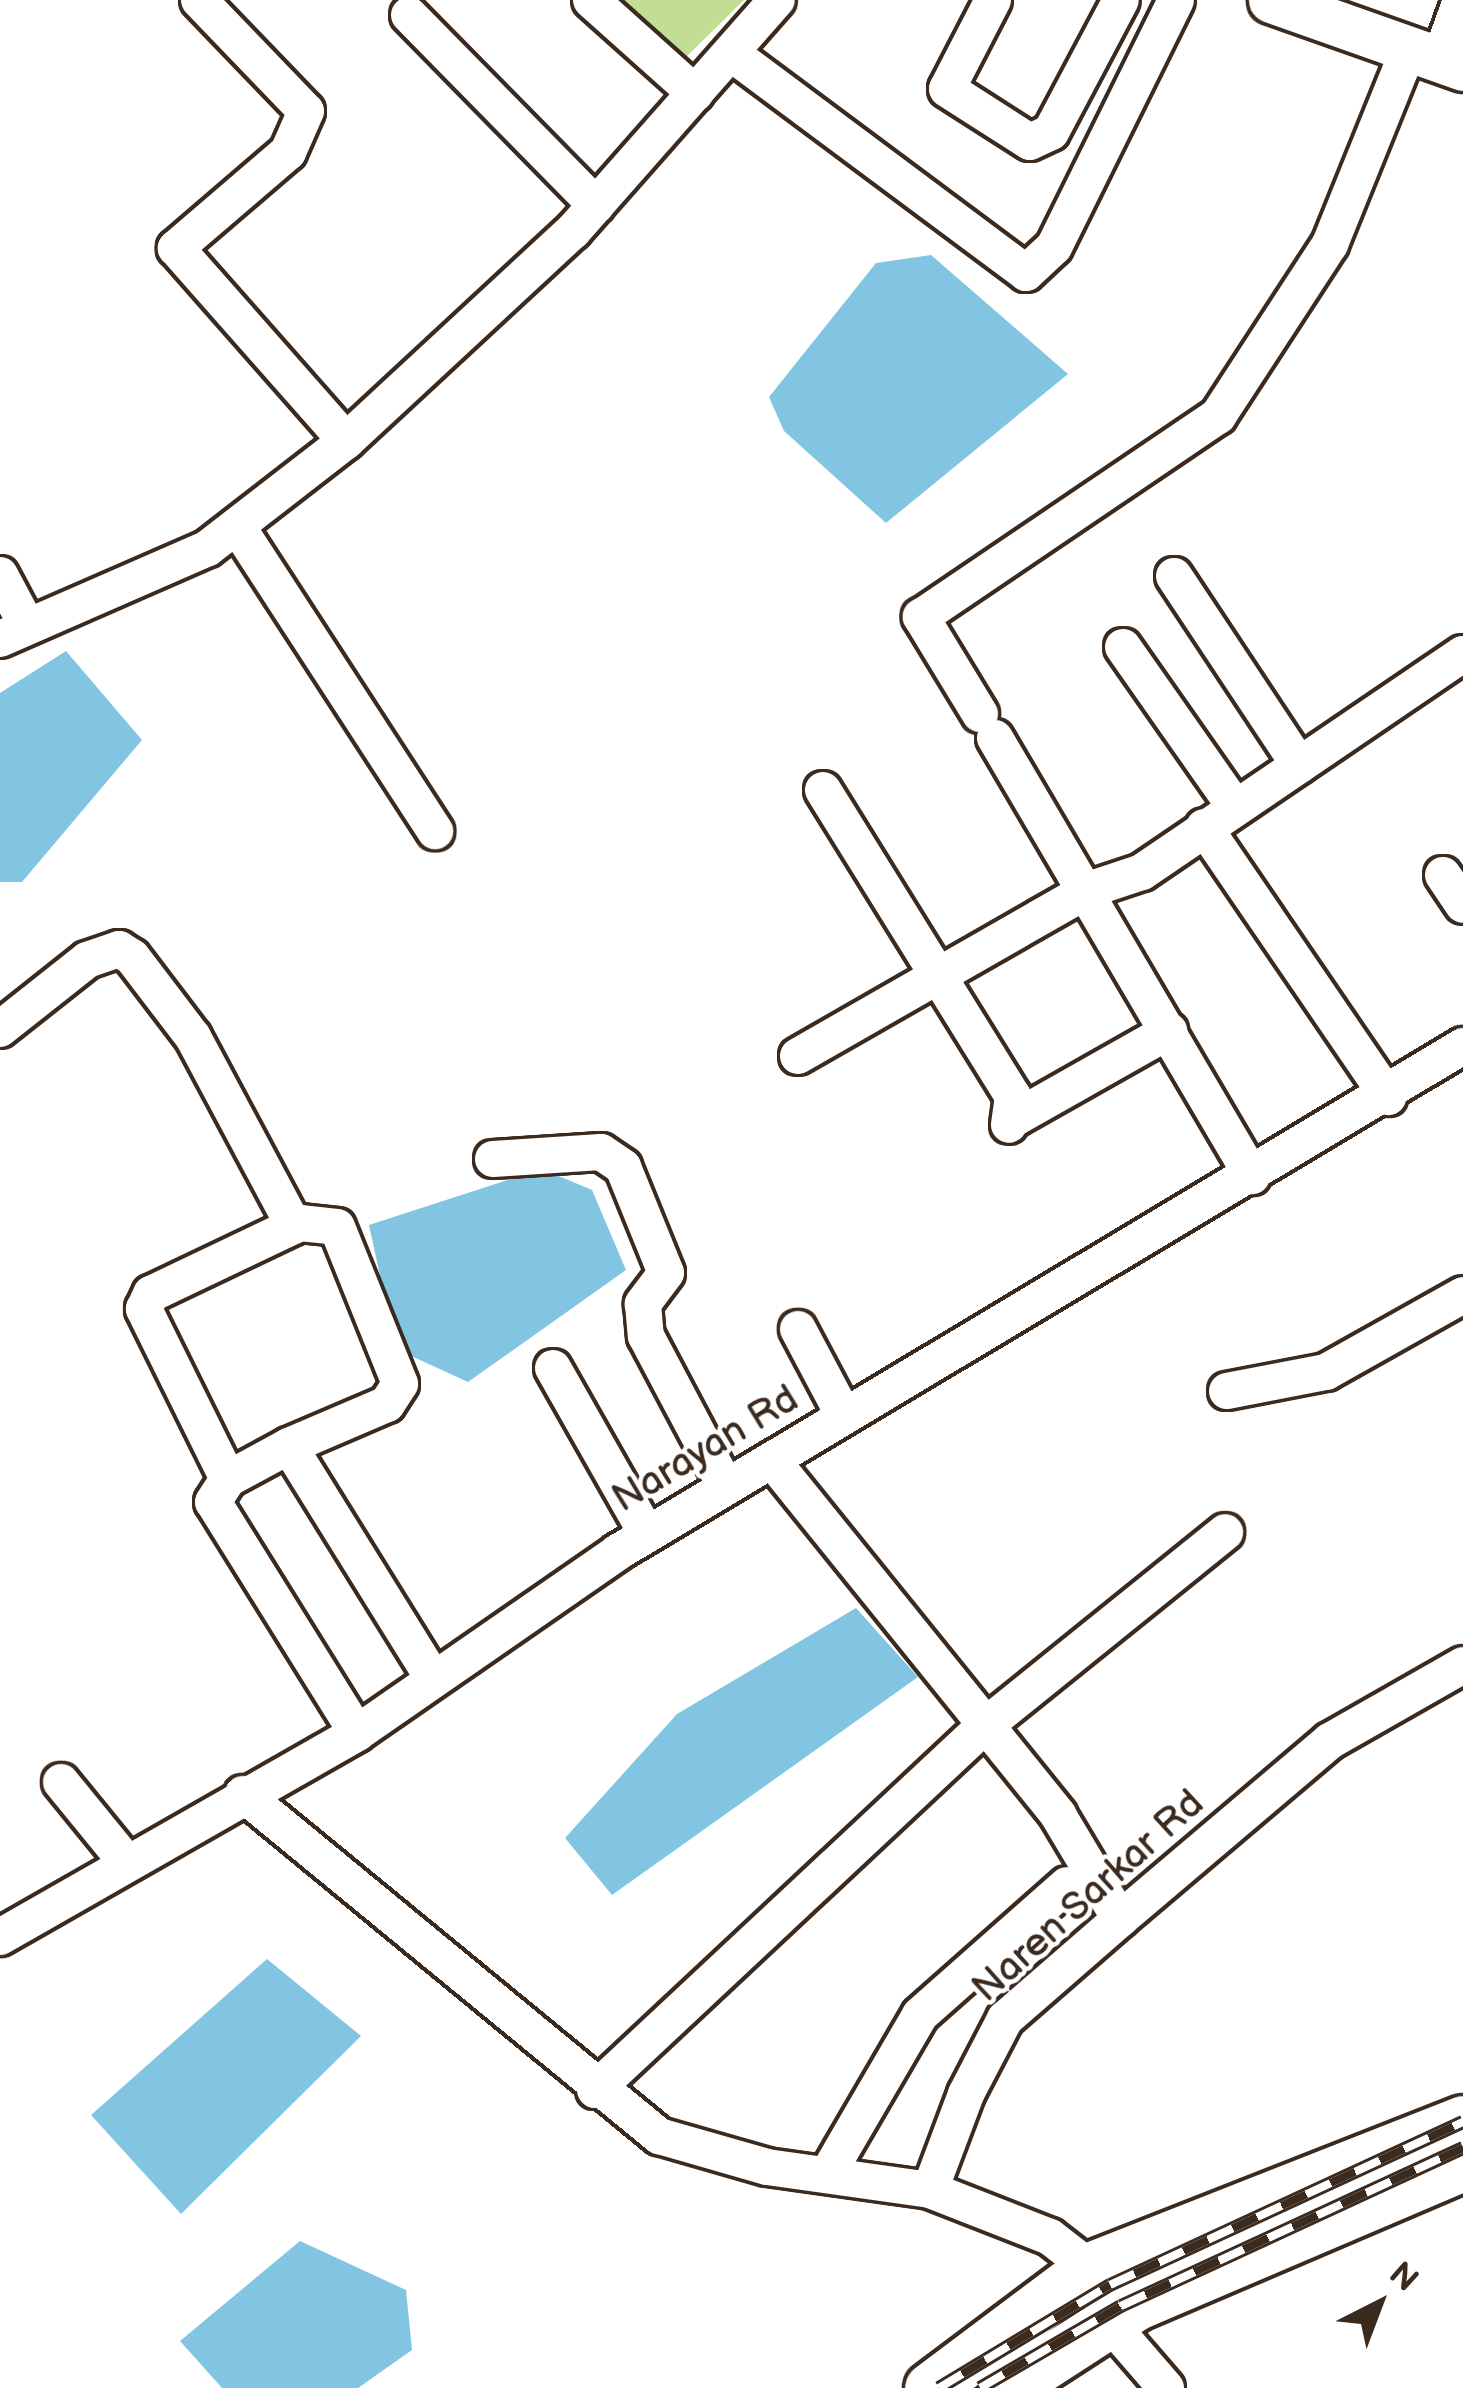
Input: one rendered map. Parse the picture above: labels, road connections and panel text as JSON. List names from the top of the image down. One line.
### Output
{"streets":{"street":["Narayan Rd","Naren Sarkar Rd"]},"north":"top right"}
